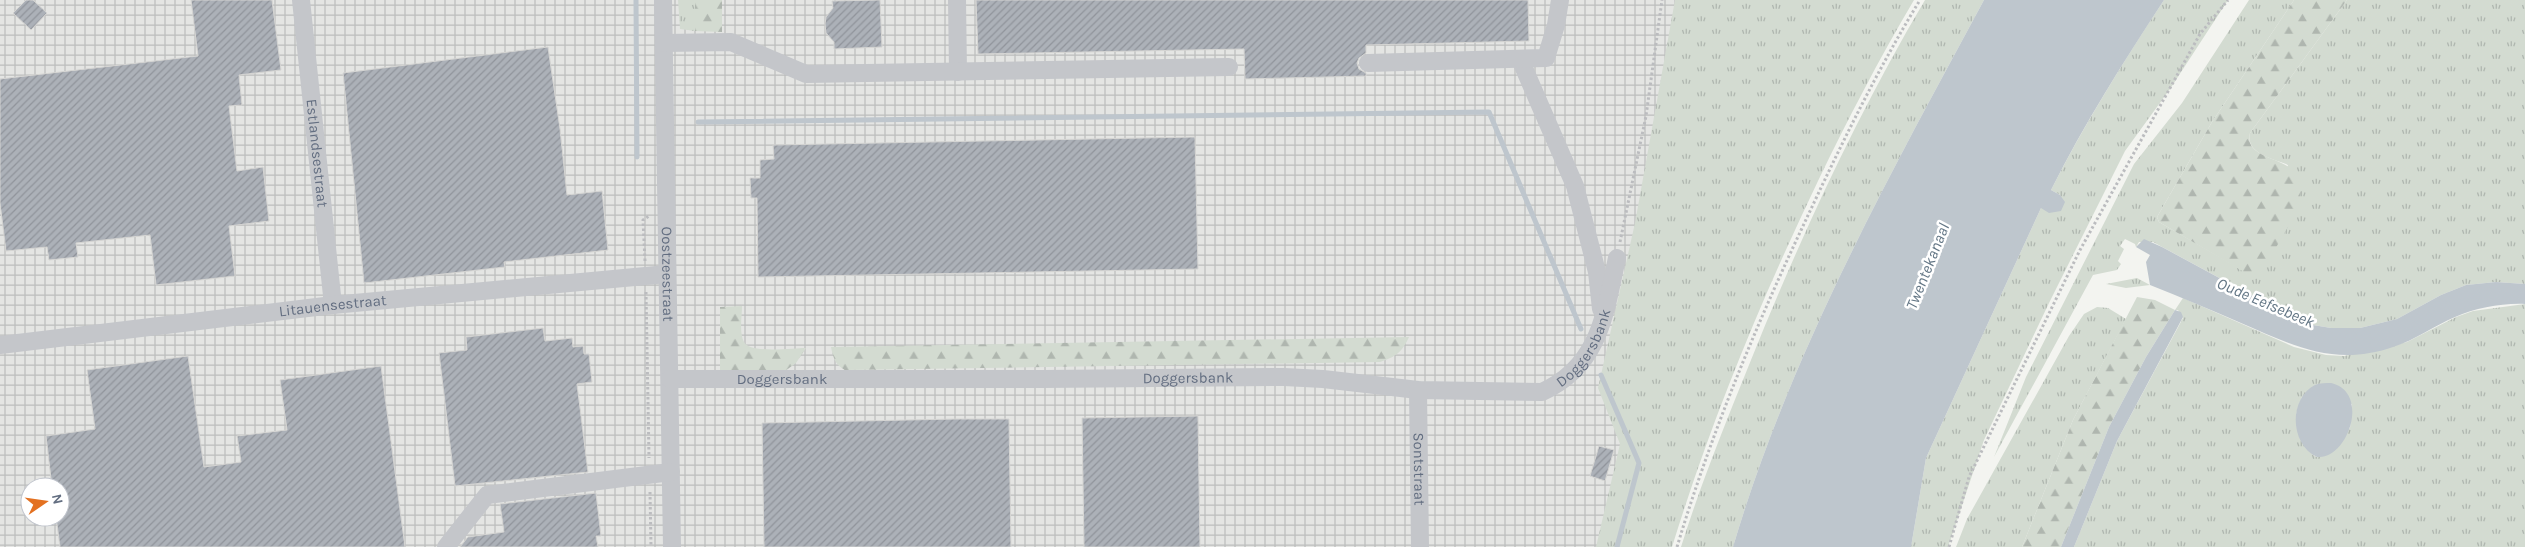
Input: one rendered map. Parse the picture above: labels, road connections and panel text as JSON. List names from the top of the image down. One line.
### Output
{"streets":{"street":["Estlandsestraat","Oostzeestraat","Litauensestraat","Doggersbank","Sontstraat"]},"crossings":[["Estlandsestraat","Litauensestraat"],["Oostzeestraat","Litauensestraat"],["Oostzeestraat","Doggersbank"],["Doggersbank","Sontstraat"]],"water":["Twentekanaal","Oude Eefsebeek"],"north":"right"}
